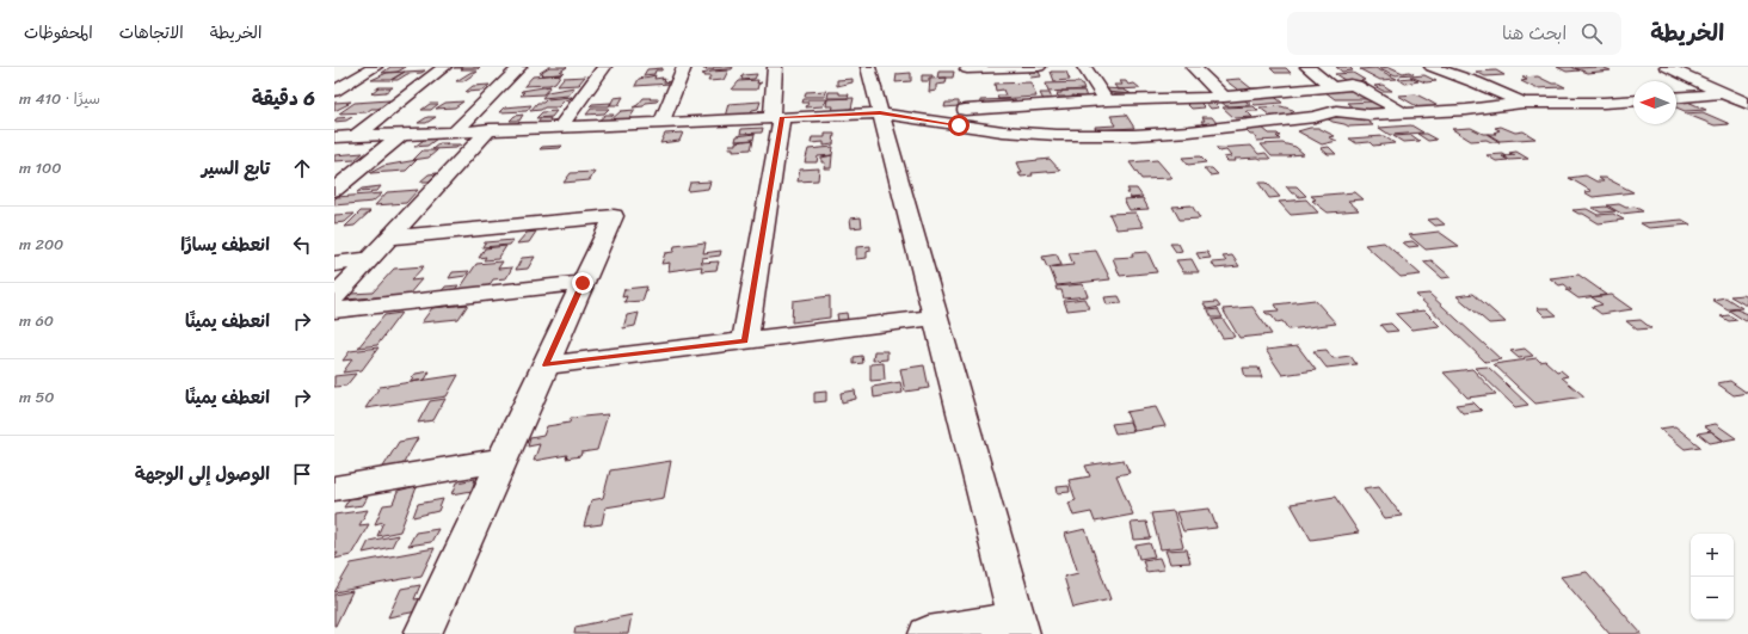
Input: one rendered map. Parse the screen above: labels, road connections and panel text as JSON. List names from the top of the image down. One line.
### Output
{"north":"left","page":{"header":"الخريطة","search":"ابحث هنا","nav":["الخريطة","الاتجاهات","المحفوظات"],"heading":["6 دقيقة","سيرًا · 410 m"],"list":[["تابع السير","100 m"],["انعطف يسارًا","200 m"],["انعطف يمينًا","60 m"],["انعطف يمينًا","50 m"],"الوصول إلى الوجهة"],"map_buttons":["+","−"]}}
